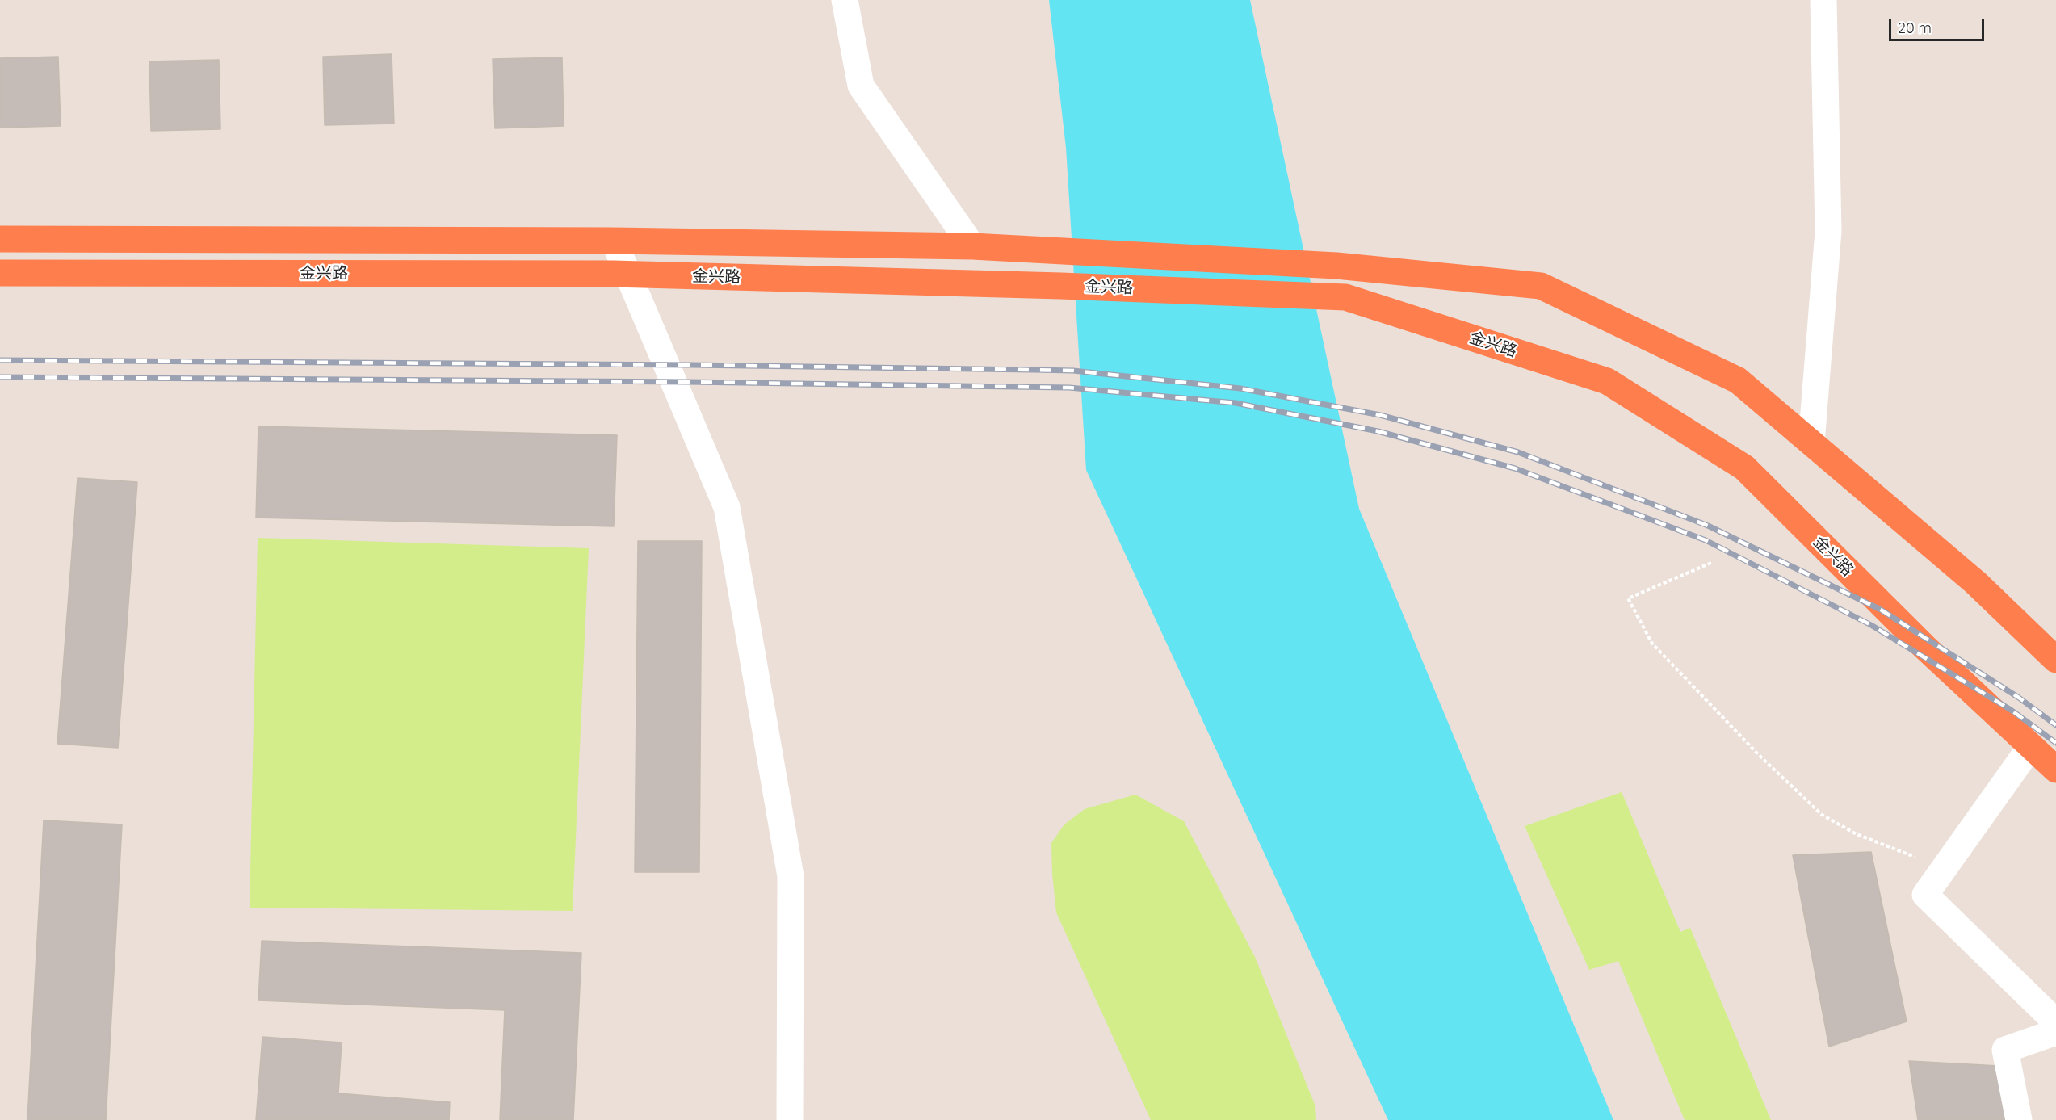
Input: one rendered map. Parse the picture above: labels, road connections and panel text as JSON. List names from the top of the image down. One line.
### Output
{"streets":{"highway":["金兴路"]},"scale_bar":"20 m"}
